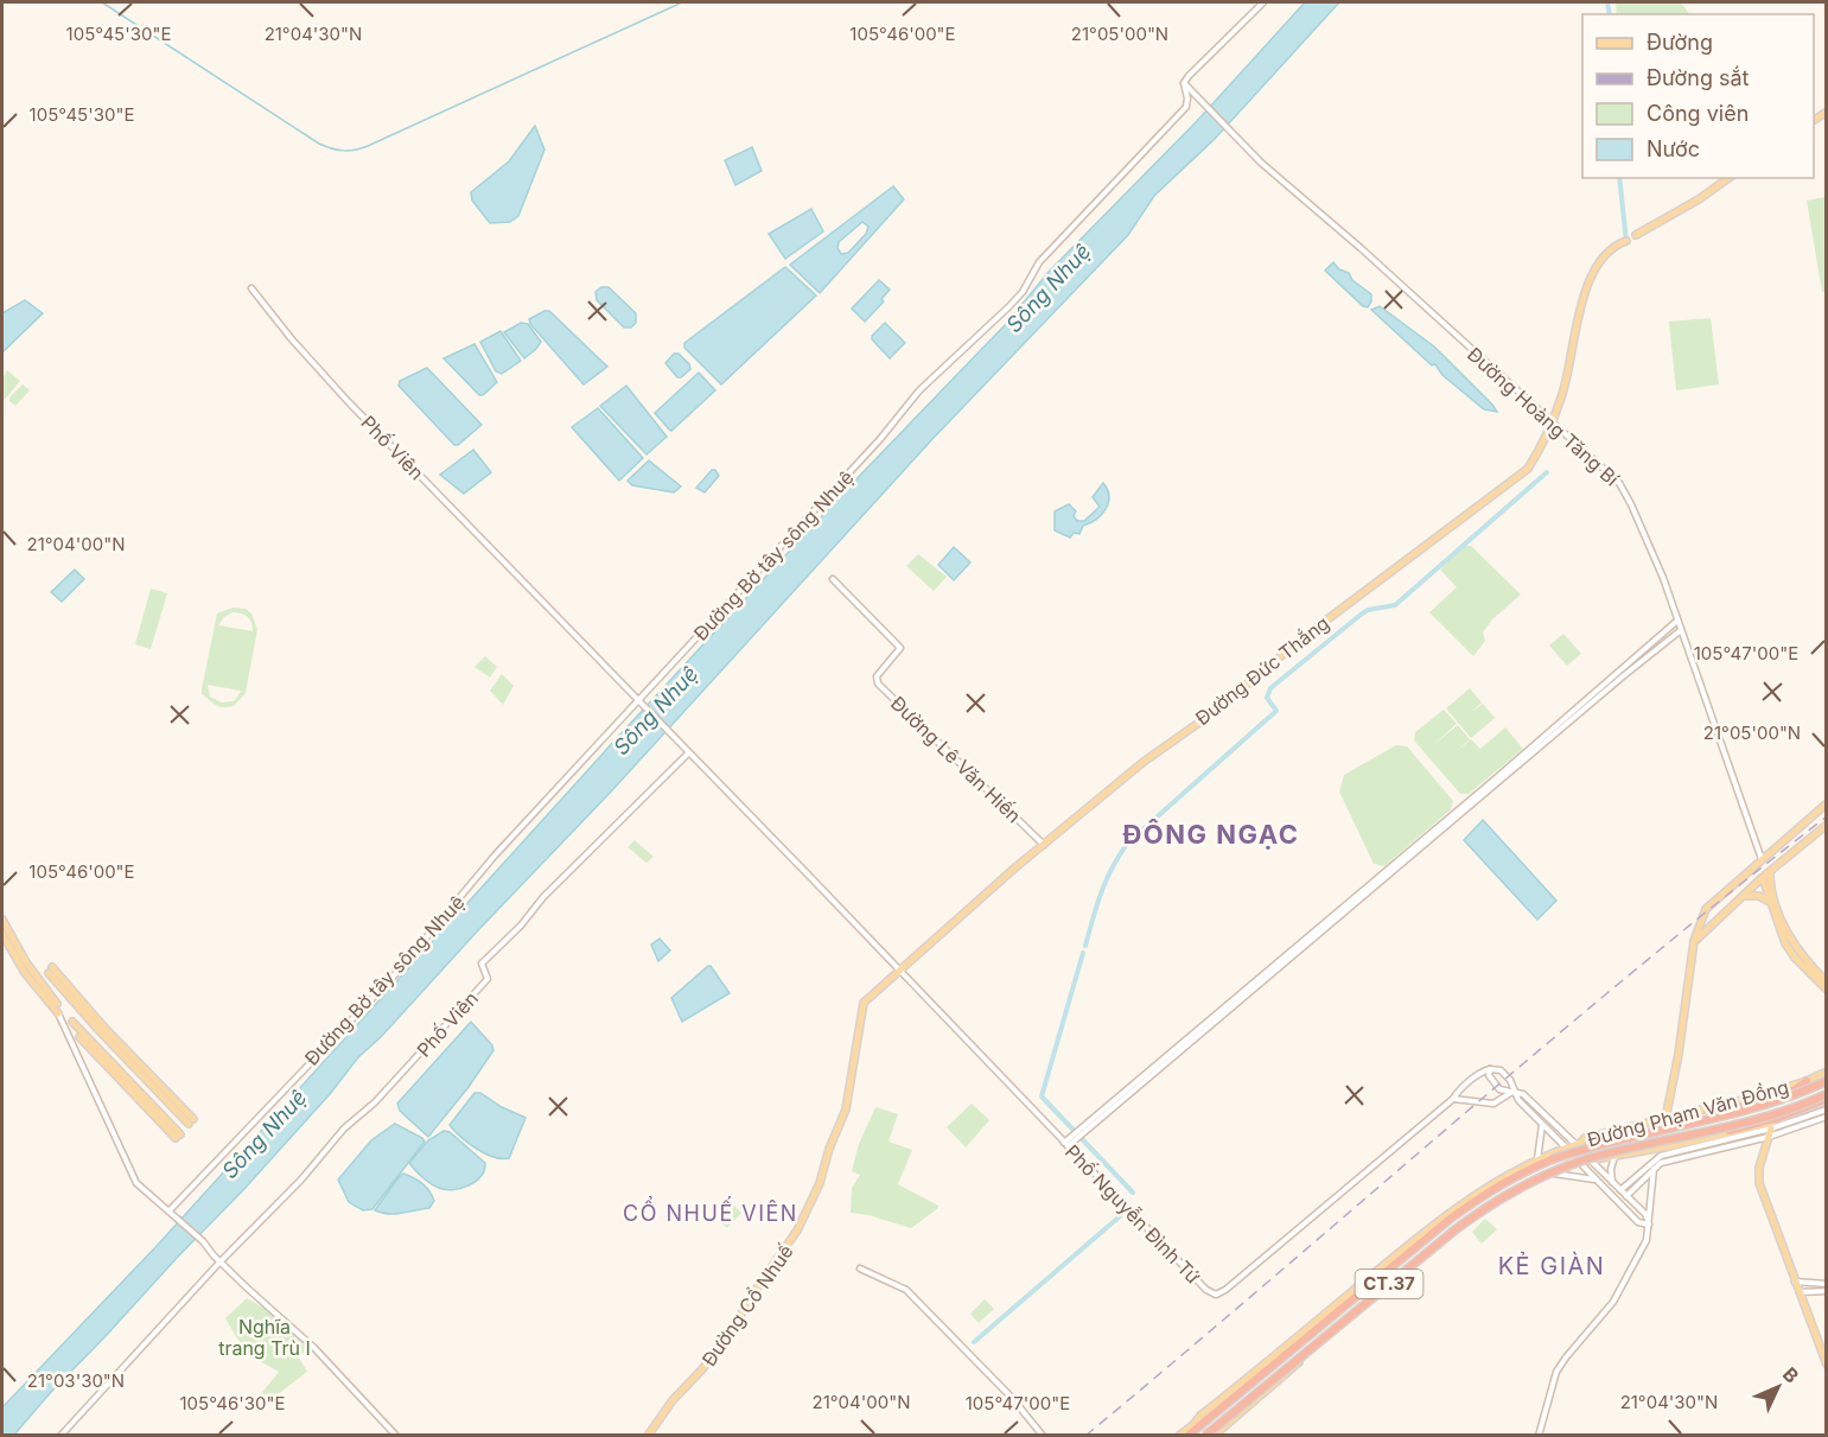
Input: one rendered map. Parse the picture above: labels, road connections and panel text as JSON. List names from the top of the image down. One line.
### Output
{"streets":{"highway":["CT.37"],"main road":["Đường Đức Thắng","Đường Phạm Văn Đồng","Đường Cổ Nhuế"],"street":["Đường Hoàng Tăng Bí","Phố Viên","Đường Bờ tây sông Nhuệ","Đường Lê Văn Hiến","Phố Nguyễn Đình Tứ"]},"crossings":[["Đường Hoàng Tăng Bí","Đường Bờ tây sông Nhuệ"],["Đường Hoàng Tăng Bí","Đường Đức Thắng"],["Phố Viên","Đường Bờ tây sông Nhuệ"],["Phố Viên","Đường Đức Thắng"],["Phố Viên","Phố Nguyễn Đình Tứ"],["Phố Viên","Đường Cổ Nhuế"],["Đường Đức Thắng","Đường Lê Văn Hiến"],["Đường Đức Thắng","Phố Nguyễn Đình Tứ"],["Đường Đức Thắng","Đường Cổ Nhuế"],["Đường Phạm Văn Đồng","CT.37"],["Phố Nguyễn Đình Tứ","Đường Cổ Nhuế"]],"districts":["ĐÔNG NGẠC","CỔ NHUẾ VIÊN","KẺ GIÀN"],"water":["Sông Nhuệ"],"parks":["Nghĩa trang Trù I"],"legend":["Đường","Đường sắt","Công viên","Nước"],"north":"top right","coordinates":["105°45'30\"E","105°46'00\"E","21°04'30\"N","21°05'00\"N","21°04'00\"N","105°47'00\"E","21°03'30\"N","105°46'30\"E"]}
